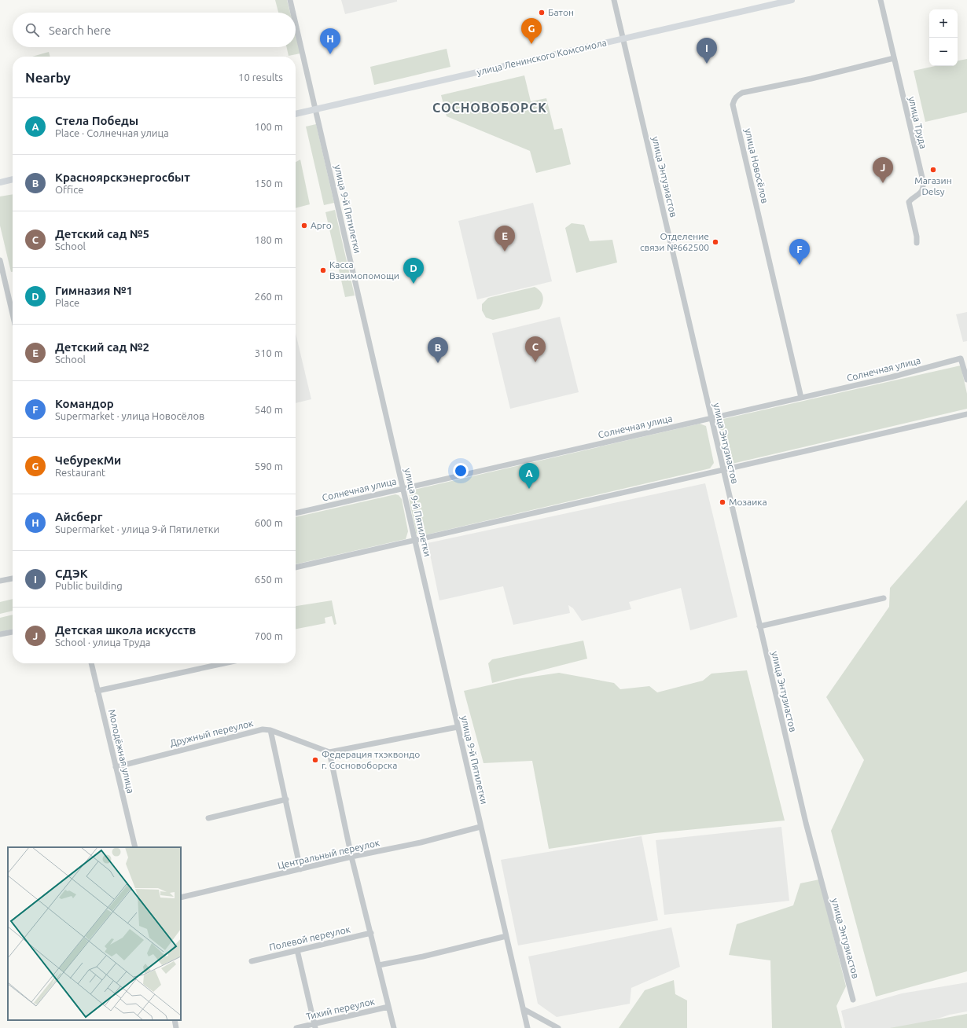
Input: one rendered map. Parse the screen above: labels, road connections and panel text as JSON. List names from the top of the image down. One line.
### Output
{"streets":{"main road":["улица Ленинского Комсомола"],"street":["улица Труда","улица Новосёлов","улица Энтузиастов","улица 9-й Пятилетки","Солнечная улица","Дружный переулок","Молодёжная улица","Центральный переулок","Полевой переулок","Тихий переулок"]},"crossings":[["улица Ленинского Комсомола","улица Энтузиастов"],["улица Ленинского Комсомола","улица 9-й Пятилетки"],["улица Труда","улица Новосёлов"],["улица Новосёлов","Солнечная улица"],["улица Энтузиастов","Солнечная улица"],["улица 9-й Пятилетки","Солнечная улица"],["улица 9-й Пятилетки","Центральный переулок"],["Дружный переулок","Молодёжная улица"]],"districts":["СОСНОВОБОРСК"],"places":["Батон","Магазин Delsy","Арго","Отделение связи №662500","Касса Взаимопомощи","Мозаика","Федерация тхэквондо г. Сосновоборска"],"page":{"map_buttons":["+","−"],"search":"Search here","pins":["G","H","I","J","E","F","D","C","B","A"],"heading":["Nearby","10 results"],"list":[{"mark":"A","name":"Стела Победы","note":"Place · Солнечная улица","value":"100 m"},{"mark":"B","name":"Красноярскэнергосбыт","note":"Office","value":"150 m"},{"mark":"C","name":"Детский сад №5","note":"School","value":"180 m"},{"mark":"D","name":"Гимназия №1","note":"Place","value":"260 m"},{"mark":"E","name":"Детский сад №2","note":"School","value":"310 m"},{"mark":"F","name":"Командор","note":"Supermarket · улица Новосёлов","value":"540 m"},{"mark":"G","name":"ЧебурекМи","note":"Restaurant","value":"590 m"},{"mark":"H","name":"Айсберг","note":"Supermarket · улица 9-й Пятилетки","value":"600 m"},{"mark":"I","name":"СДЭК","note":"Public building","value":"650 m"},{"mark":"J","name":"Детская школа искусств","note":"School · улица Труда","value":"700 m"}]}}
